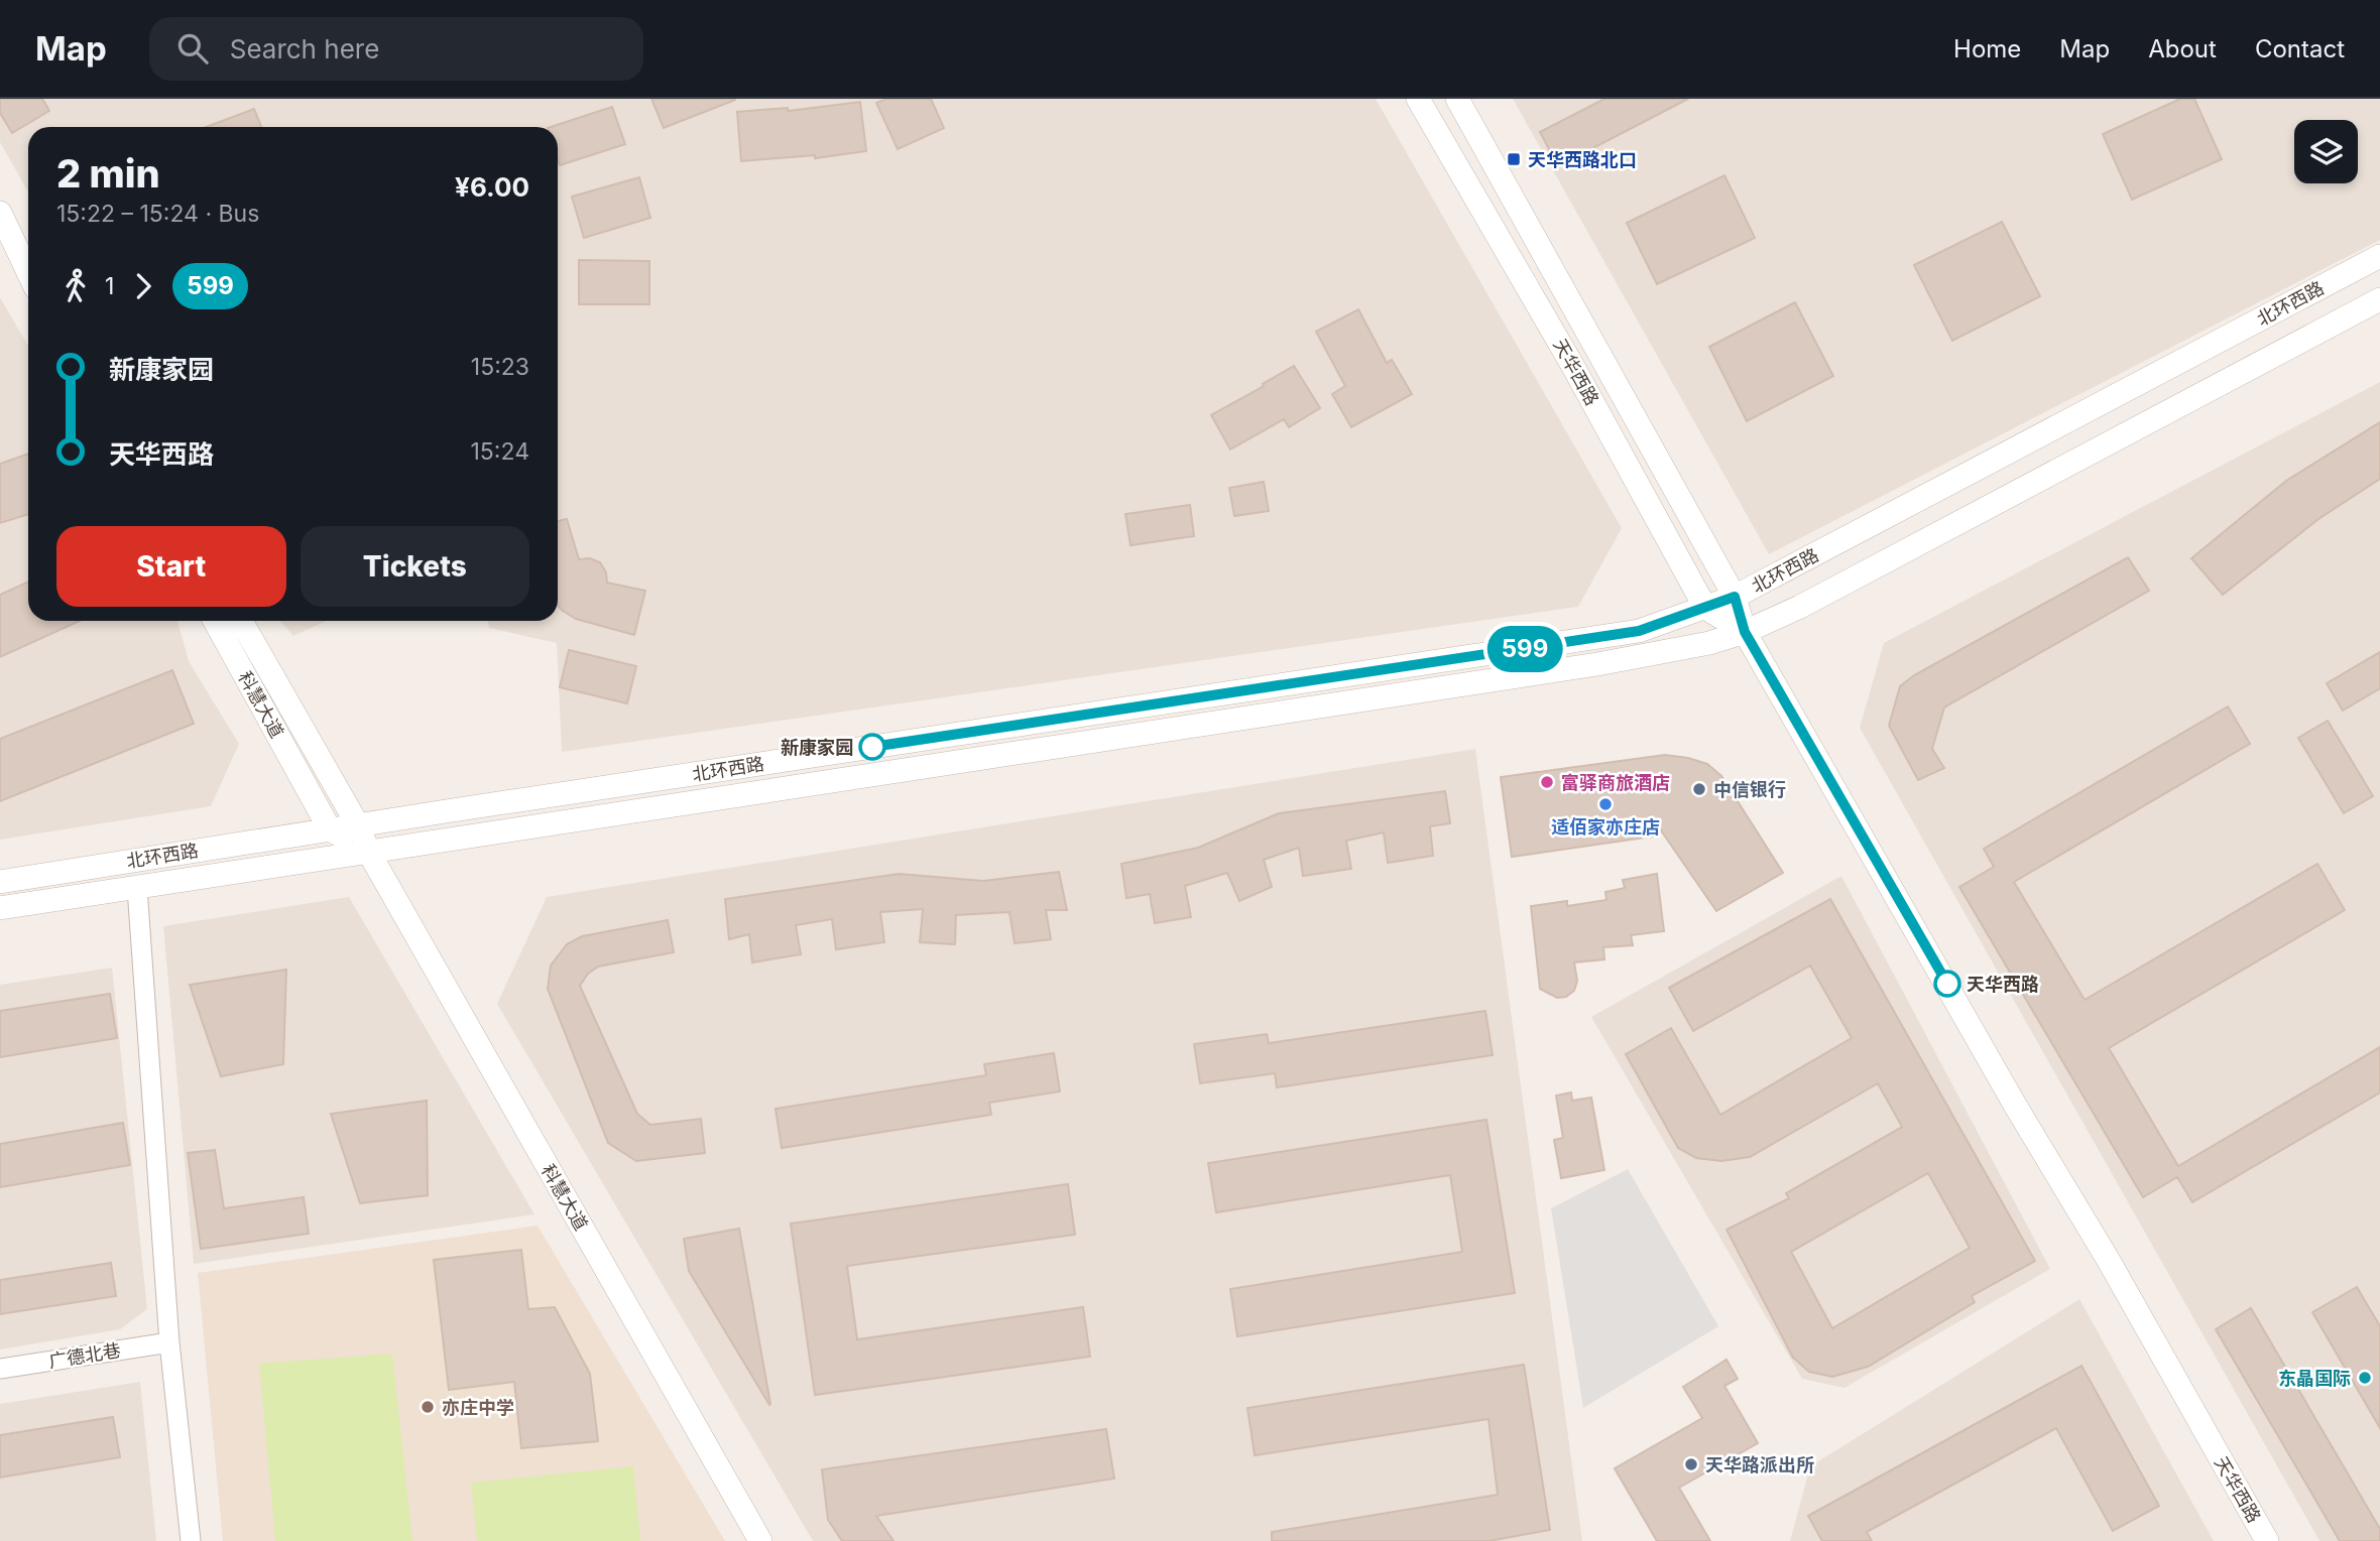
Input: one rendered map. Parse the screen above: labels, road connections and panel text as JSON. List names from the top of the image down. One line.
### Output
{"streets":{"street":["北环西路","天华西路","科慧大道","广德北巷"]},"crossings":[["北环西路","天华西路"],["北环西路","科慧大道"]],"places":{"transit":["天华西路北口"],"other":["新康家园","富驿商旅酒店","中信银行","适佰家亦庄店","天华西路","东晶国际","亦庄中学","天华路派出所"]},"lines":["bus line 599"],"page":{"header":"Map","search":"Search here","nav":["Home","Map","About","Contact"],"on_map":"599","heading":["2 min","15:22 – 15:24 · Bus","¥6.00"],"legs":["1","599"],"list":[{"name":"新康家园","value":"15:23"},{"name":"天华西路","value":"15:24"}],"buttons":["Start","Tickets"]}}
